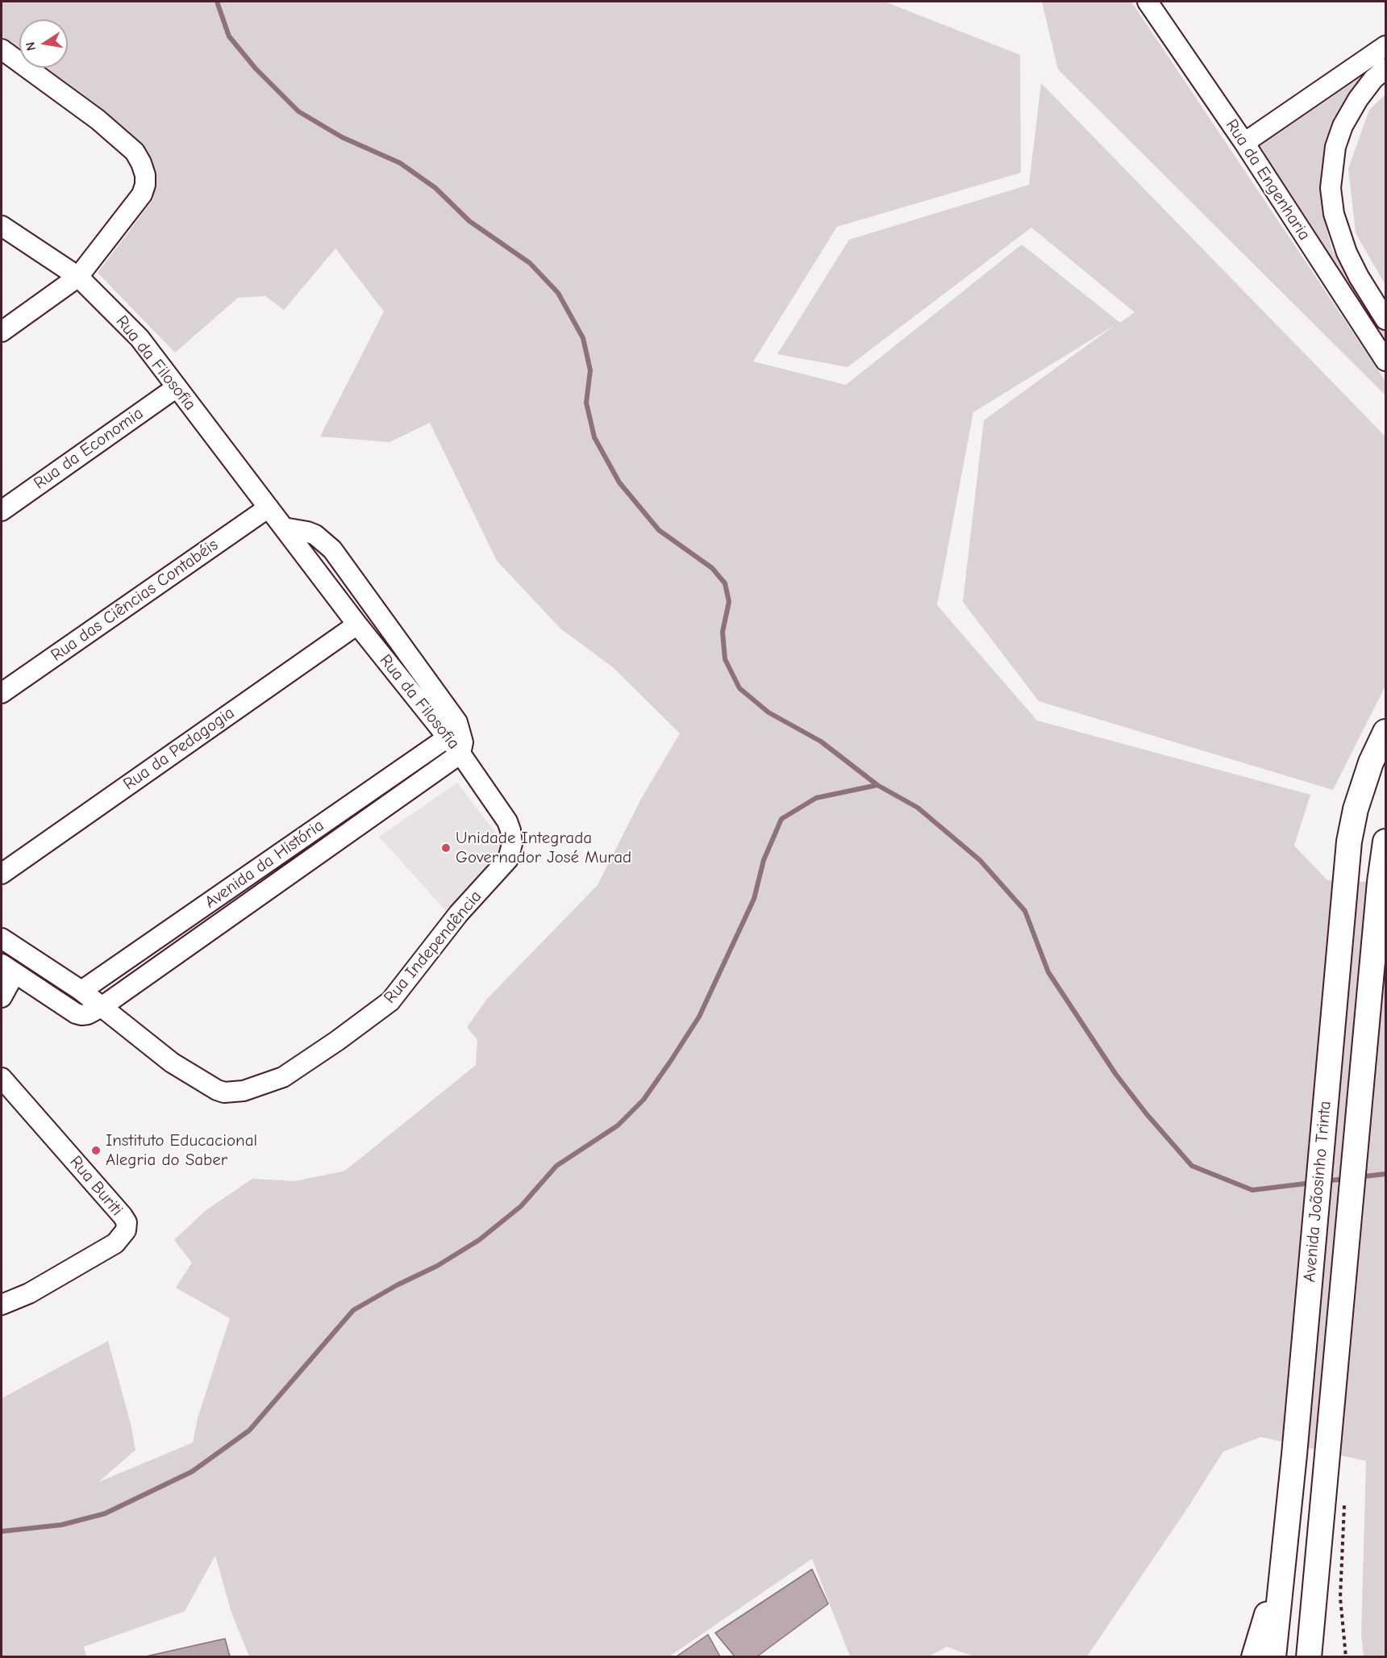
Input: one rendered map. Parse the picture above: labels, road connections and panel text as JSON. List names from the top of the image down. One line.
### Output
{"streets":{"main road":["Avenida Joãosinho Trinta"],"street":["Rua da Engenharia","Rua da Filosofia","Rua da Economia","Rua das Ciências Contabéis","Rua da Pedagogia","Avenida da História","Rua Independência","Rua Buriti"]},"crossings":[["Rua da Filosofia","Rua da Economia"],["Rua da Filosofia","Rua das Ciências Contabéis"],["Rua da Filosofia","Rua da Pedagogia"],["Rua da Filosofia","Avenida da História"],["Rua da Filosofia","Rua Independência"],["Avenida da História","Rua Independência"]],"places":["Unidade Integrada Governador José Murad","Instituto Educacional Alegria do Saber"],"north":"left"}
